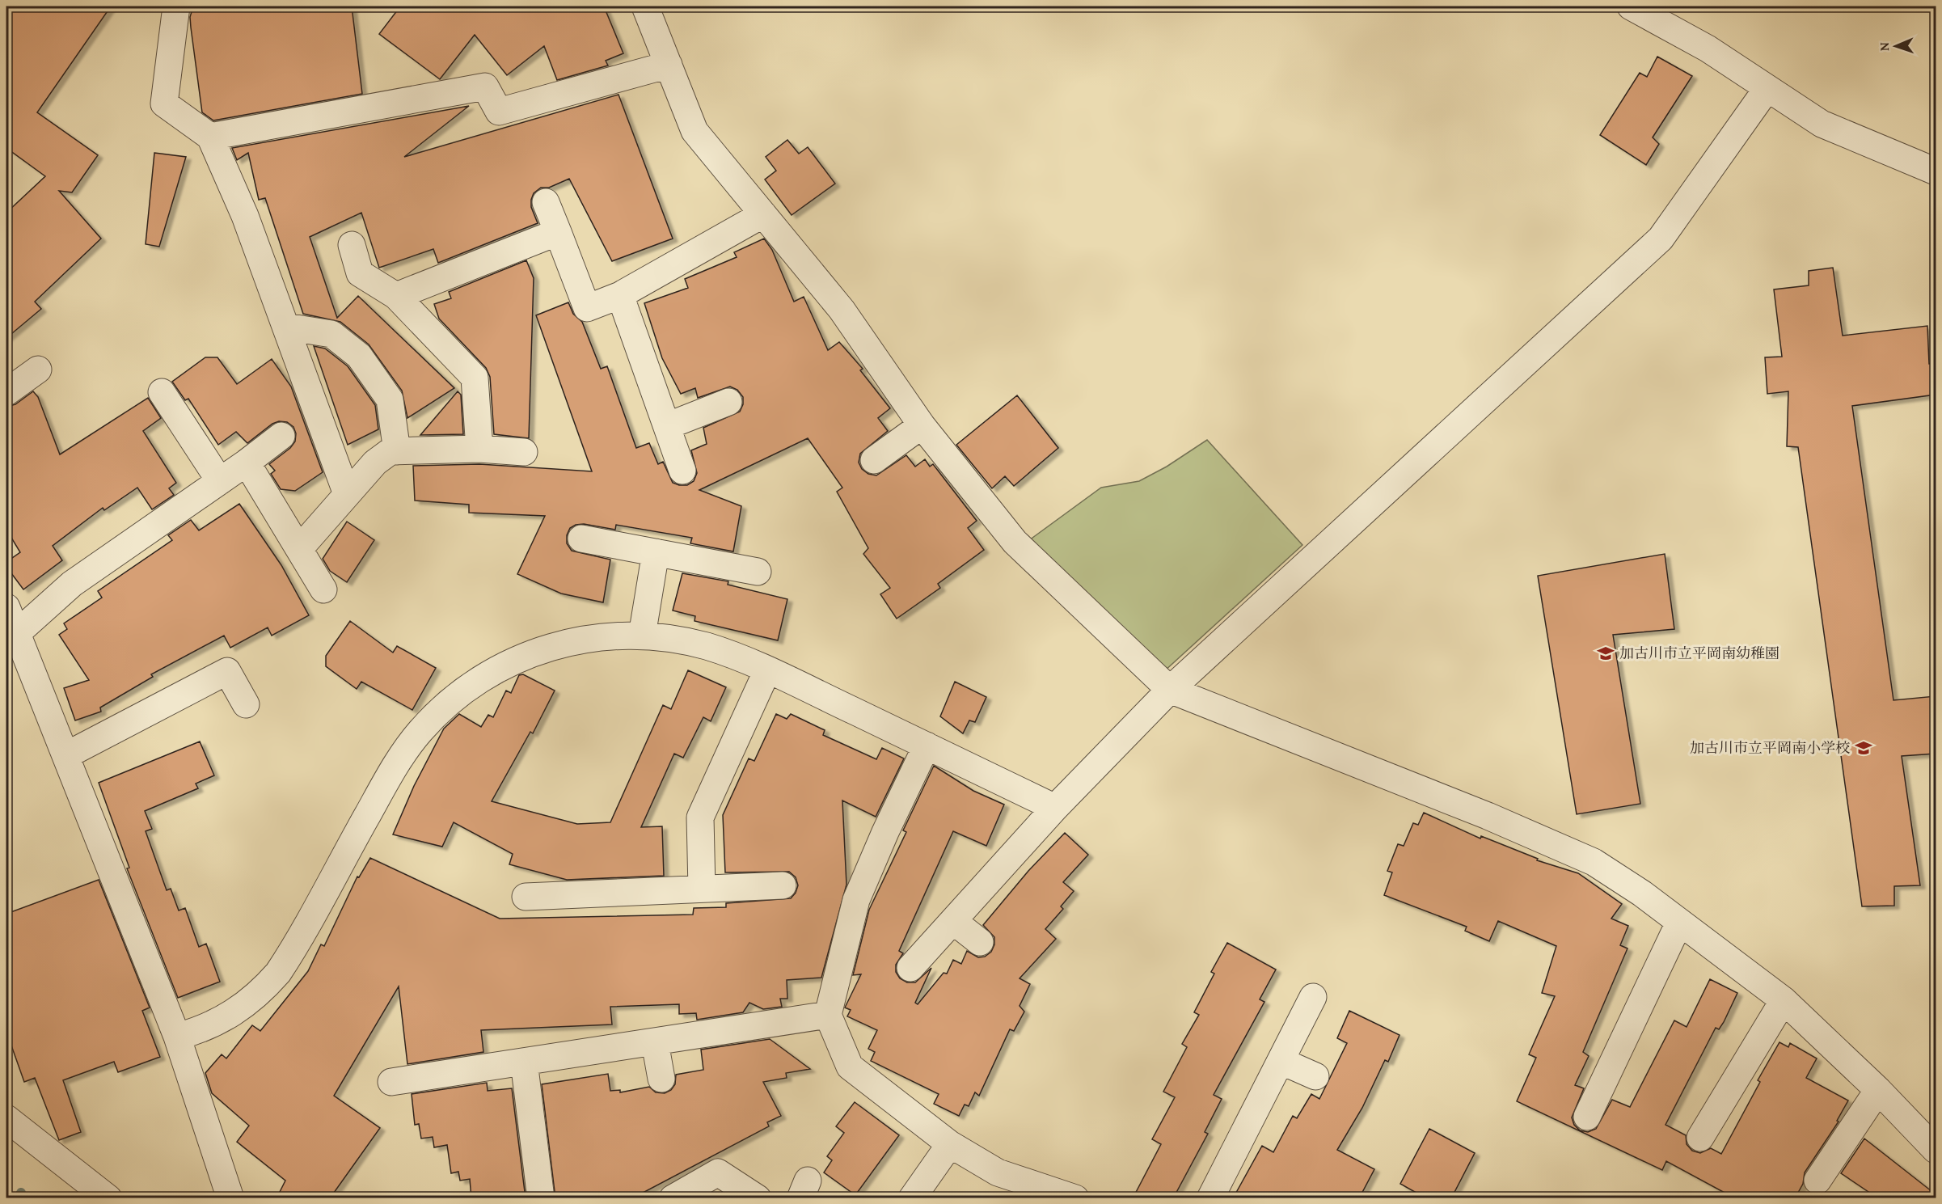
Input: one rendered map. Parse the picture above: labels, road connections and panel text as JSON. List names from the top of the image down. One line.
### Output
{"places":{"school or university":["加古川市立平岡南幼稚園","加古川市立平岡南小学校"]},"north":"left"}
